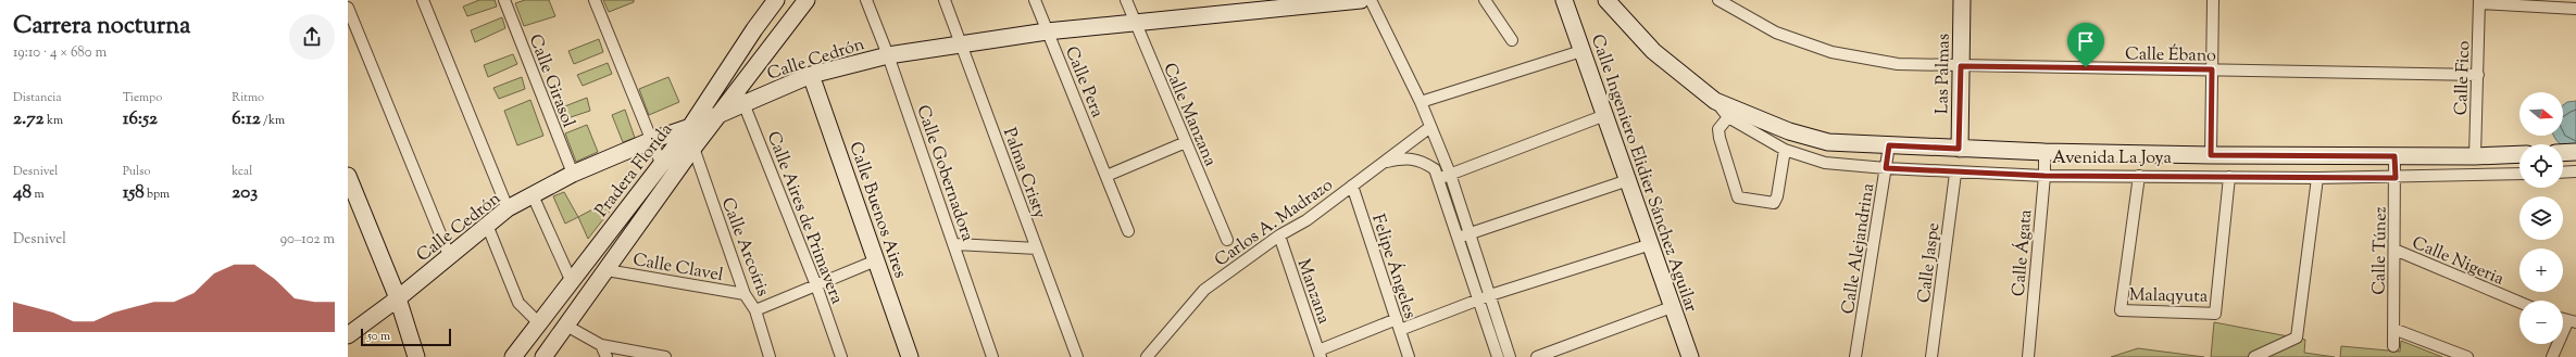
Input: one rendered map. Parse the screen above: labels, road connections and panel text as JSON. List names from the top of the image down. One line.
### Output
{"streets":{"street":["Calle Ébano","Calle Cedrón","Las Palmas","Calle Fico","Calle Girasol","Calle Pera","Calle Manzana","Avenida La Joya","Pradera Florida","Calle Gobernadora","Palma Cristy","Calle Ingeniero Elidier Sánchez Aguilar","Calle Buenos Aires","Calle Aires de Primavera","Carlos A. Madrazo","Calle Arcoíris","Calle Alejandrina","Calle Túnez","Calle Ágata","Calle Nigeria","Calle Jaspe","Calle Clavel","Felipe Ángeles","Manzana","Malaqyuta"]},"crossings":[["Calle Ébano","Las Palmas"],["Calle Ébano","Calle Fico"],["Calle Cedrón","Calle Girasol"],["Calle Cedrón","Calle Pera"],["Calle Cedrón","Calle Manzana"],["Calle Cedrón","Pradera Florida"],["Calle Cedrón","Calle Gobernadora"],["Calle Cedrón","Palma Cristy"],["Calle Cedrón","Calle Buenos Aires"],["Calle Cedrón","Calle Aires de Primavera"],["Las Palmas","Avenida La Joya"],["Calle Fico","Avenida La Joya"],["Avenida La Joya","Calle Alejandrina"],["Avenida La Joya","Calle Túnez"],["Avenida La Joya","Calle Ágata"],["Avenida La Joya","Calle Jaspe"],["Avenida La Joya","Malaqyuta"],["Pradera Florida","Calle Aires de Primavera"],["Pradera Florida","Calle Arcoíris"],["Pradera Florida","Calle Clavel"],["Carlos A. Madrazo","Felipe Ángeles"],["Carlos A. Madrazo","Manzana"],["Calle Arcoíris","Calle Clavel"],["Calle Túnez","Calle Nigeria"]],"scale_bar":"50 m","north":"right","page":{"heading":["Carrera nocturna","19:10 · 4 × 680 m"],"stats":[["Distancia","2.72 km"],["Tiempo","16:52"],["Ritmo","6:12 /km"],["Desnivel","48 m"],["Pulso","158 bpm"],["kcal","203"]],"map_buttons":["+","−"],"chart":["Desnivel","90–102 m"],"scale":"50 m"}}
